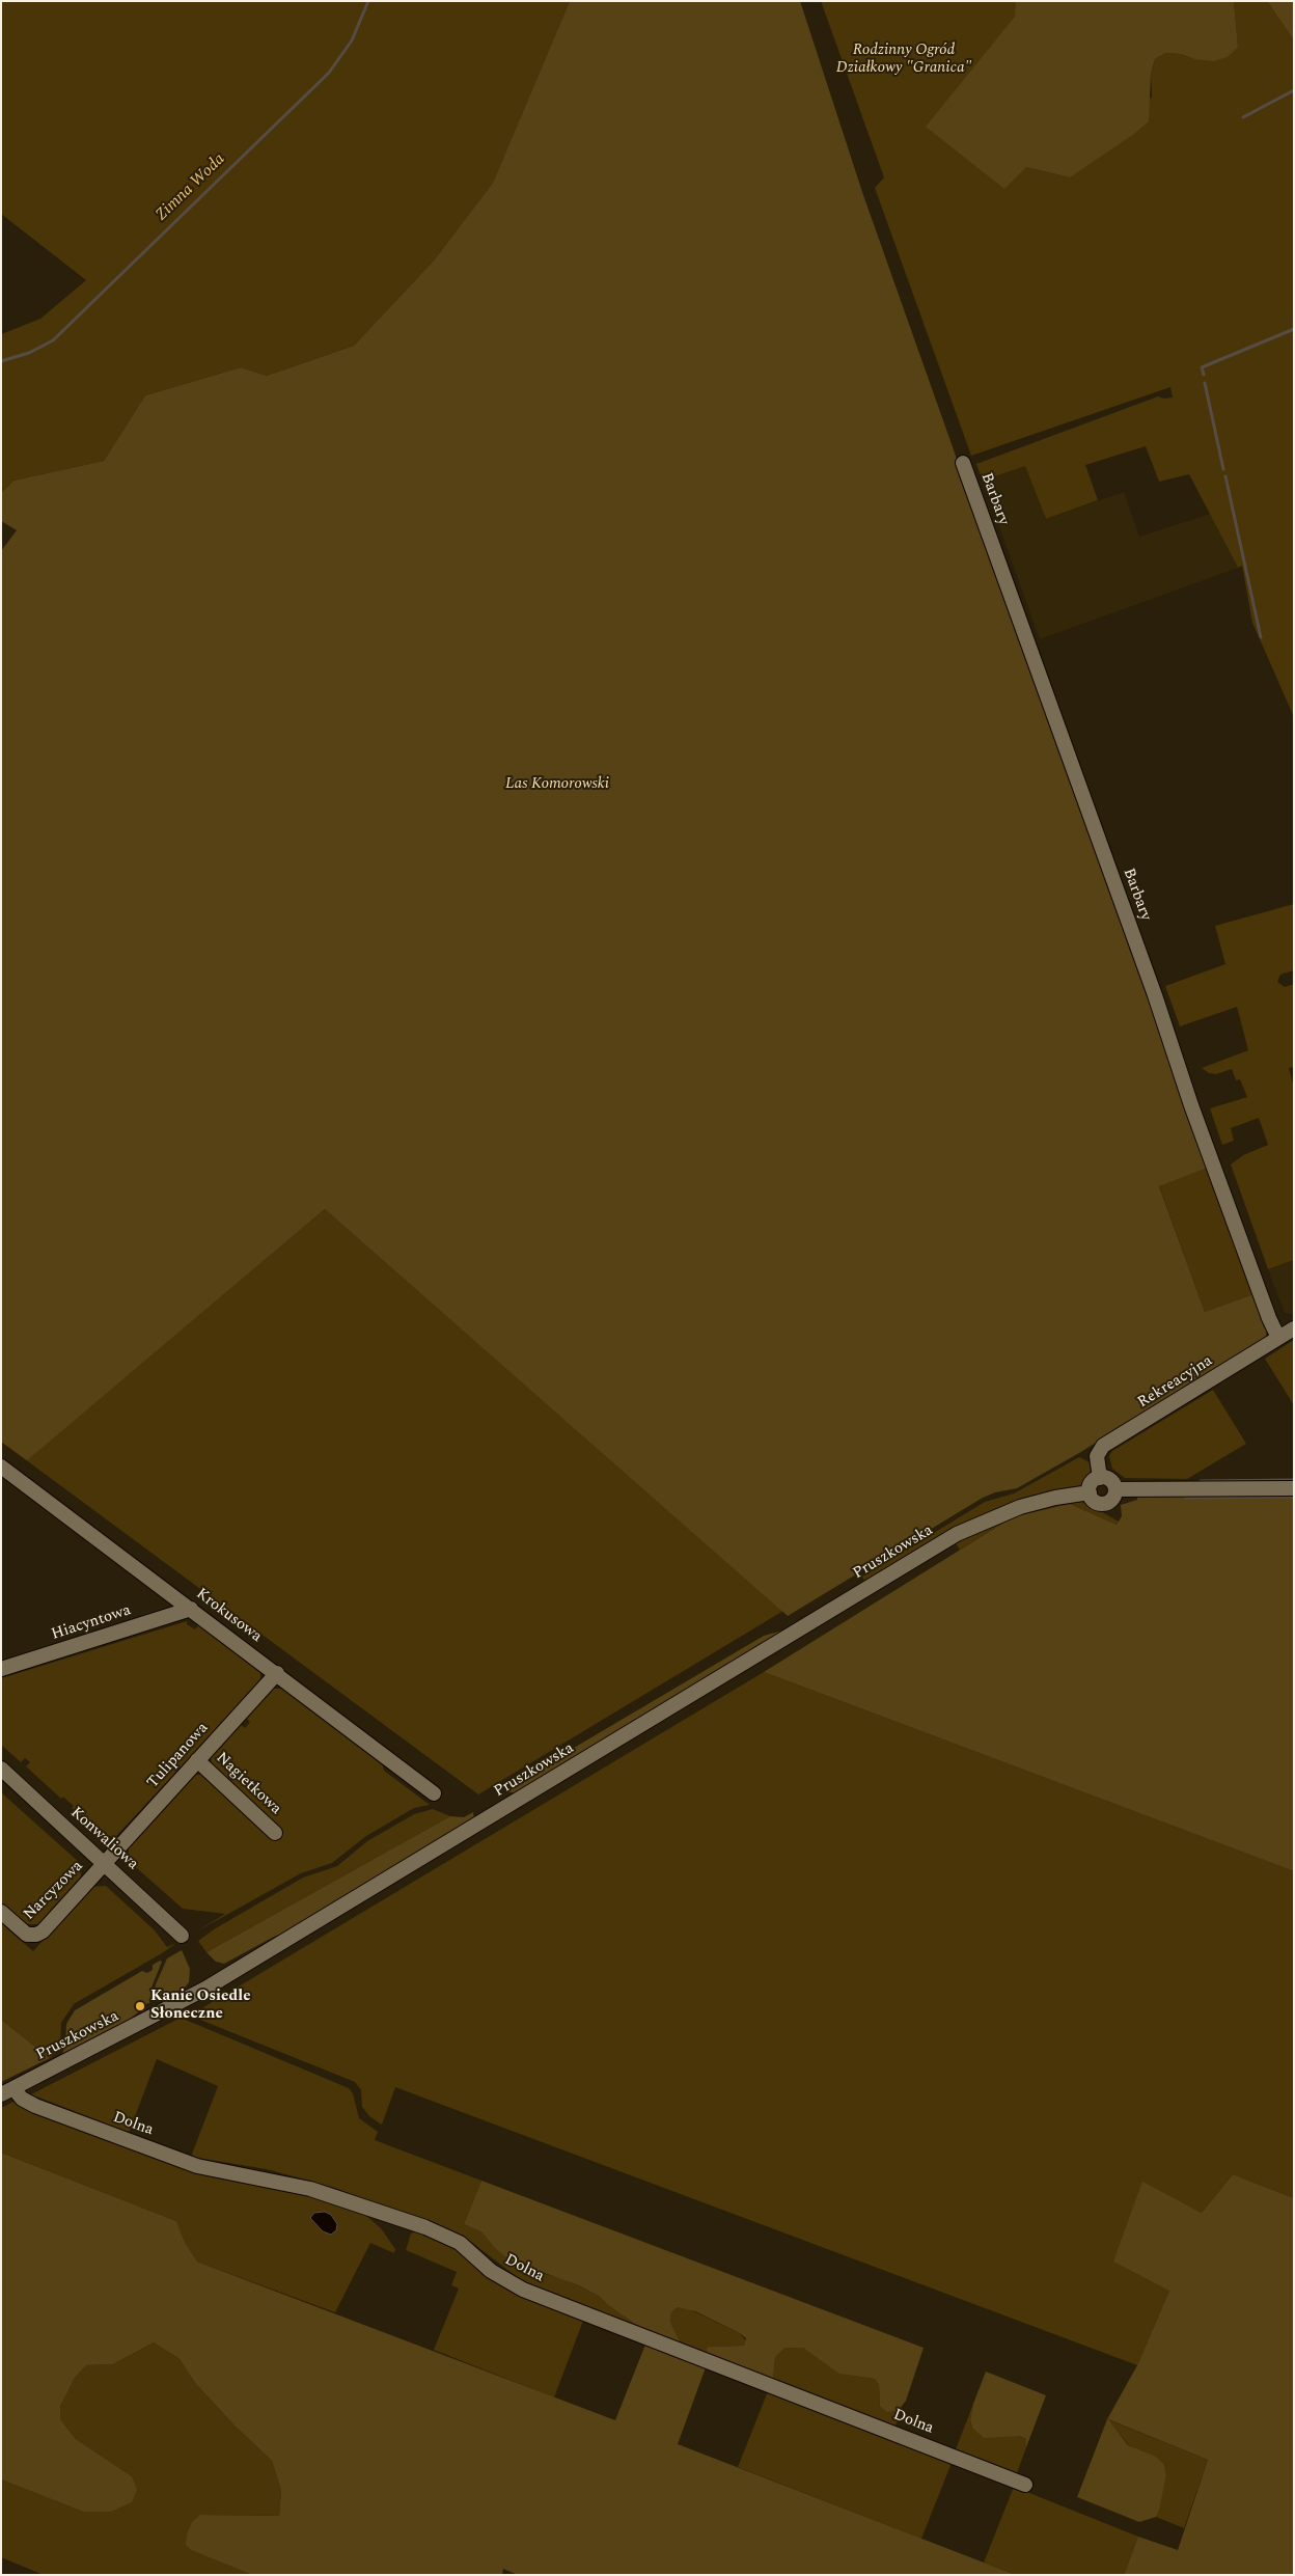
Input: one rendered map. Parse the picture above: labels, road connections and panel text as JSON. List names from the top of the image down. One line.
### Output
{"streets":{"street":["Barbary","Rekreacyjna","Pruszkowska","Krokusowa","Hiacyntowa","Tulipanowa","Nagietkowa","Konwaliowa","Narcyzowa","Dolna"]},"crossings":[["Barbary","Rekreacyjna"],["Rekreacyjna","Pruszkowska"],["Pruszkowska","Dolna"],["Krokusowa","Hiacyntowa"],["Krokusowa","Tulipanowa"],["Tulipanowa","Nagietkowa"],["Tulipanowa","Konwaliowa"],["Tulipanowa","Narcyzowa"],["Konwaliowa","Narcyzowa"]],"water":["Zimna Woda"],"parks":["Rodzinny Ogród Działkowy \"Granica\"","Las Komorowski"],"places":["Kanie Osiedle Słoneczne"]}
